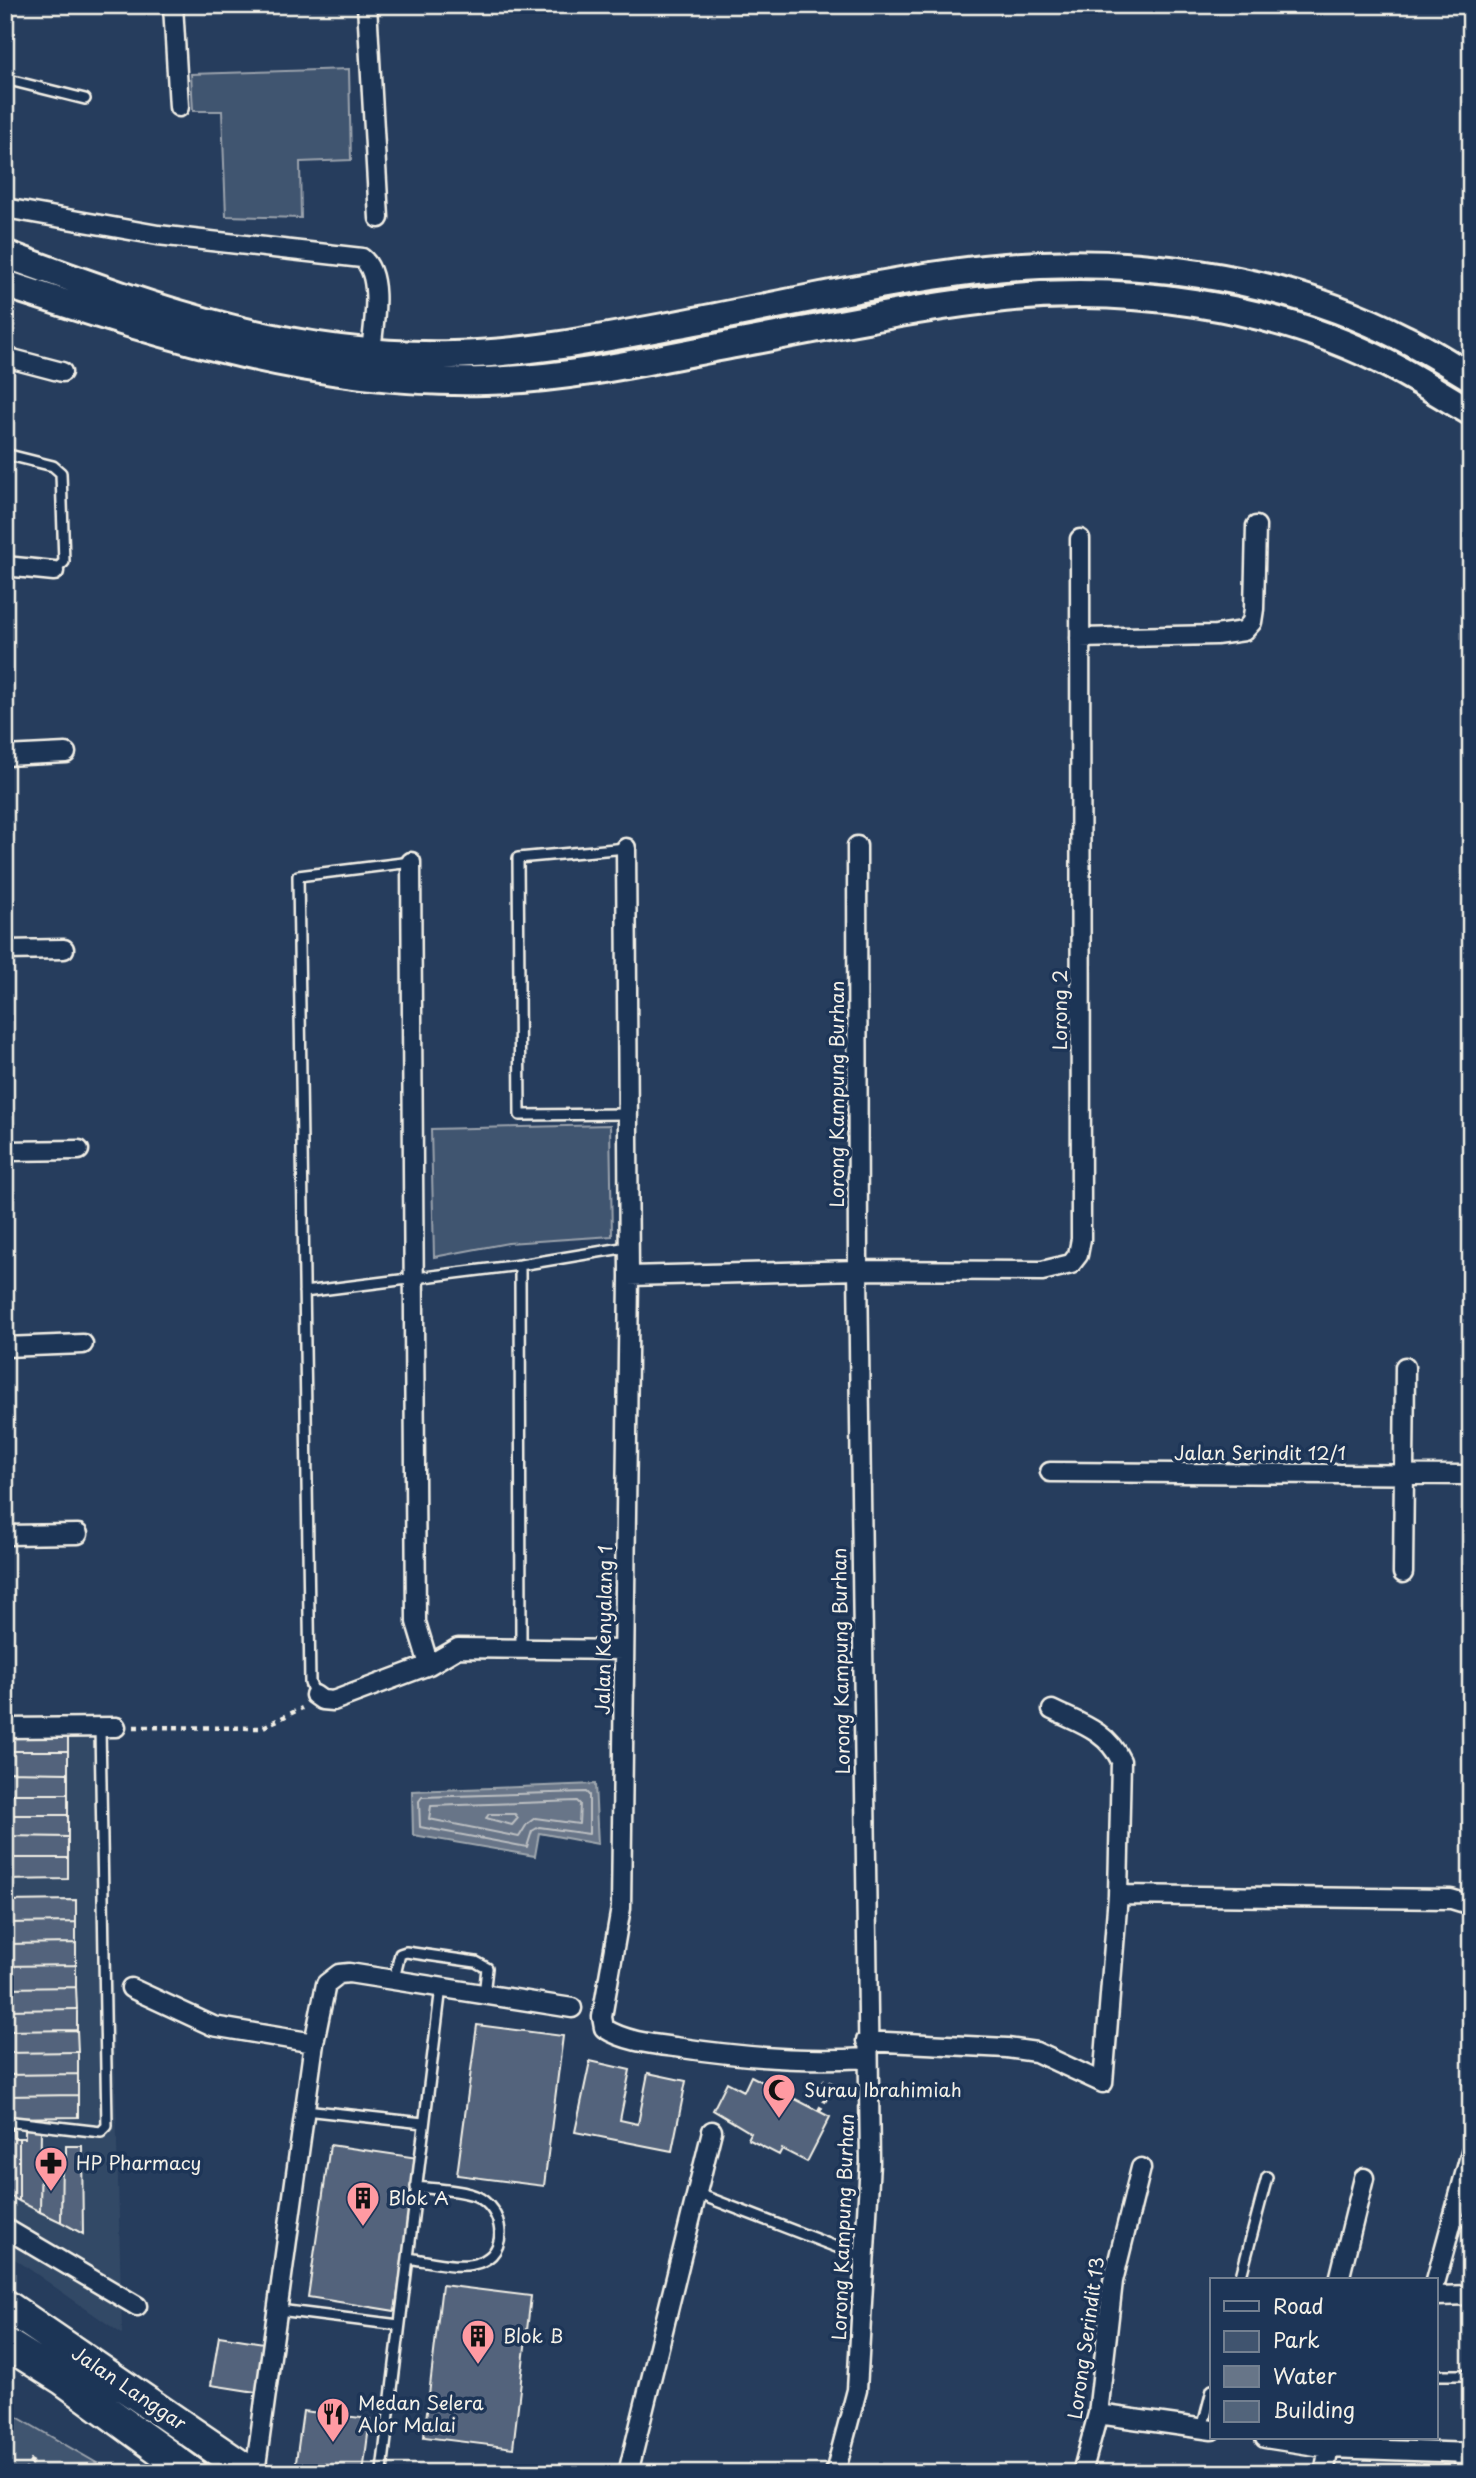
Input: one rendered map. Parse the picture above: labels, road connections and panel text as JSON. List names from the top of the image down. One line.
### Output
{"streets":{"main road":["Jalan Langgar"],"street":["Lorong 2","Lorong Kampung Burhan","Jalan Serindit 12/1","Jalan Kenyalang 1","Lorong Serindit 13"]},"crossings":[["Lorong 2","Lorong Kampung Burhan"],["Lorong 2","Jalan Kenyalang 1"]],"places":{"mosque":["Surau Ibrahimiah"],"pharmacy":["HP Pharmacy"],"building":["Blok A","Blok B"],"restaurant":["Medan Selera Alor Malai"]},"legend":["Road","Park","Water","Building"]}
